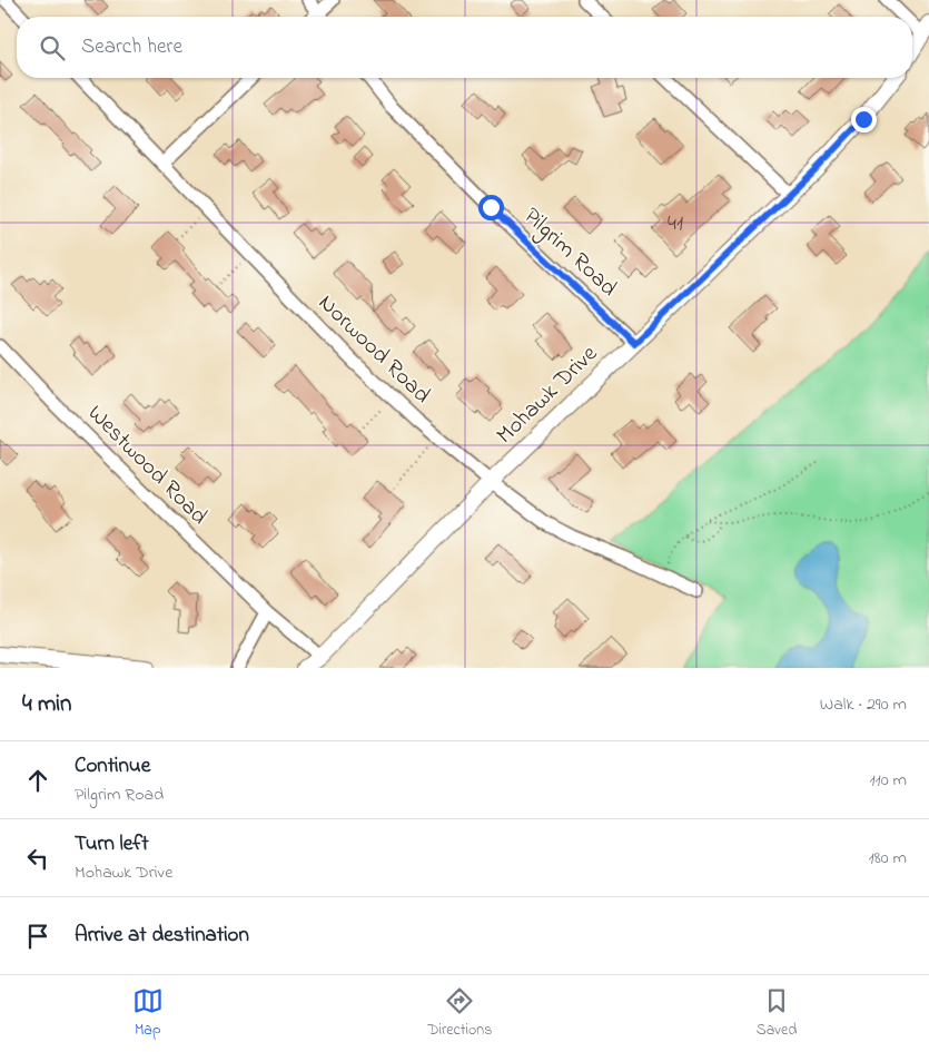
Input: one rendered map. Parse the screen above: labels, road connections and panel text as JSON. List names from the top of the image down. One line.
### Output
{"streets":{"street":["Pilgrim Road","Norwood Road","Mohawk Drive","Westwood Road"]},"crossings":[["Pilgrim Road","Mohawk Drive"],["Norwood Road","Mohawk Drive"],["Mohawk Drive","Westwood Road"]],"house_numbers":["41"],"page":{"search":"Search here","heading":["4 min","Walk · 290 m"],"list":[["Continue","Pilgrim Road","110 m"],["Turn left","Mohawk Drive","180 m"],"Arrive at destination"],"nav":["Map","Directions","Saved"]}}
